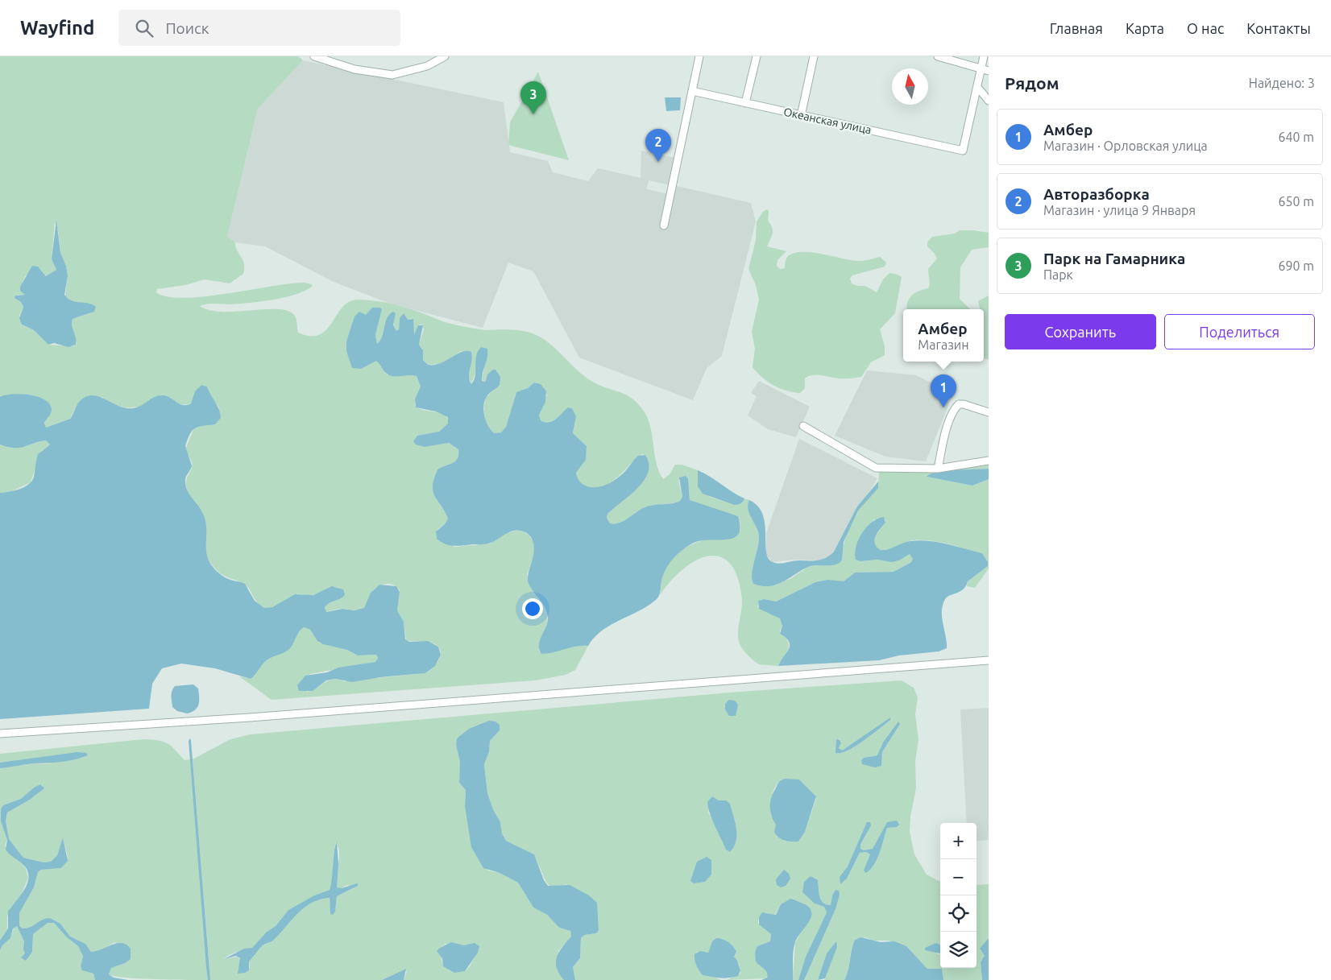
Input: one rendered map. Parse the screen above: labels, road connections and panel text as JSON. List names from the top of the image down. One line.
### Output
{"streets":{"street":["Океанская улица"]},"north":"top","page":{"header":"Wayfind","search":"Поиск","nav":["Главная","Карта","О нас","Контакты"],"heading":["Рядом","Найдено: 3"],"pins":["3","2","1"],"list":[{"mark":"1","name":"Амбер","note":"Магазин · Орловская улица","value":"640 m"},{"mark":"2","name":"Авторазборка","note":"Магазин · улица 9 Января","value":"650 m"},{"mark":"3","name":"Парк на Гамарника","note":"Парк","value":"690 m"}],"buttons":["Сохранить","Поделиться"],"popup":["Амбер","Магазин"],"map_buttons":["+","−"]}}
